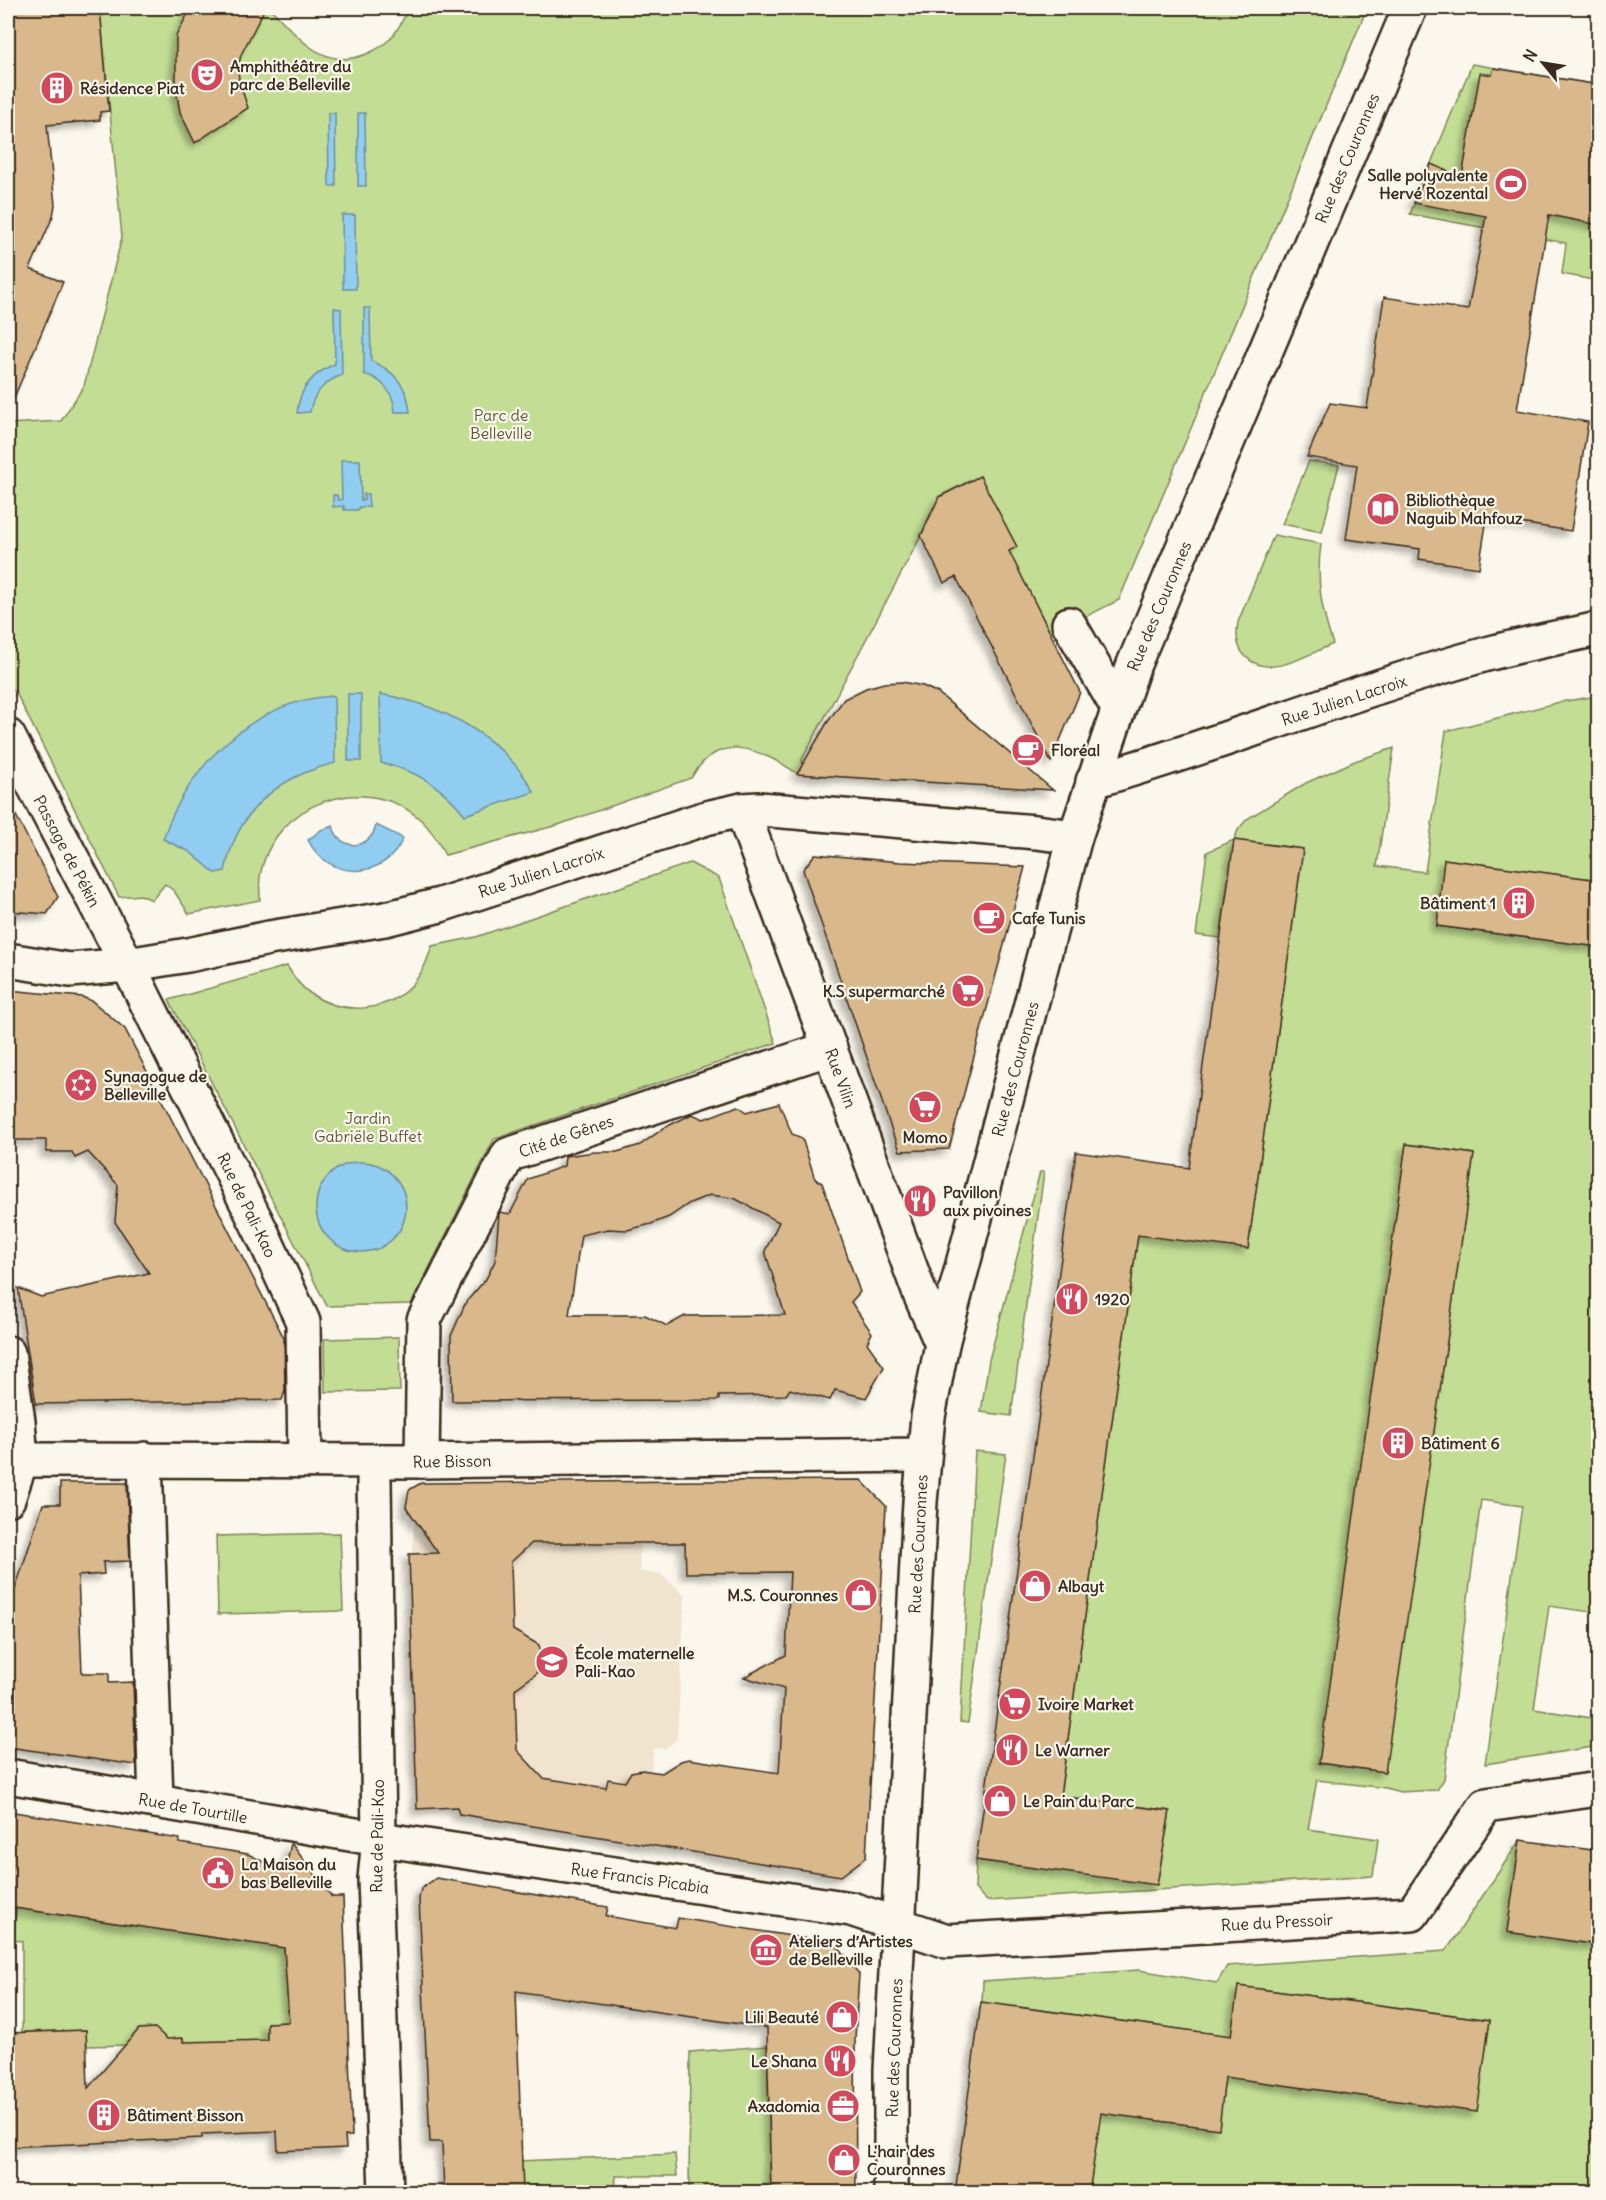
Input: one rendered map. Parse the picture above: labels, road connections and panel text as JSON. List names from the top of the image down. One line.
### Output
{"streets":{"street":["Rue des Couronnes","Rue Julien Lacroix","Passage de Pékin","Rue Vilin","Cité de Gênes","Rue de Pali-Kao","Rue Bisson","Rue de Tourtille","Rue Francis Picabia","Rue du Pressoir"]},"crossings":[["Rue des Couronnes","Rue Julien Lacroix"],["Rue des Couronnes","Rue Vilin"],["Rue des Couronnes","Rue Bisson"],["Rue des Couronnes","Rue Francis Picabia"],["Rue des Couronnes","Rue du Pressoir"],["Rue Julien Lacroix","Passage de Pékin"],["Rue Julien Lacroix","Rue Vilin"],["Rue Julien Lacroix","Rue de Pali-Kao"],["Passage de Pékin","Rue de Pali-Kao"],["Rue Vilin","Cité de Gênes"],["Cité de Gênes","Rue Bisson"],["Rue de Pali-Kao","Rue Bisson"],["Rue de Pali-Kao","Rue de Tourtille"],["Rue de Pali-Kao","Rue Francis Picabia"],["Rue de Tourtille","Rue Francis Picabia"],["Rue Francis Picabia","Rue du Pressoir"]],"parks":["Parc de Belleville","Jardin Gabriële Buffet"],"places":{"theatre":["Amphithéâtre du parc de Belleville"],"building":["Résidence Piat","Bâtiment 1","Bâtiment 6","Bâtiment Bisson"],"sports":["Salle polyvalente Hervé Rozental"],"library":["Bibliothèque Naguib Mahfouz"],"cafe":["Floréal","Cafe Tunis"],"supermarket":["K.S supermarché","Momo","Ivoire Market"],"synagogue":["Synagogue de Belleville"],"restaurant":["Pavillon aux pivoines","1920","Le Warner","Le Shana"],"shop":["Albayt","M.S. Couronnes","Le Pain du Parc","Lili Beauté","L'hair des Couronnes"],"school or university":["École maternelle Pali-Kao"],"public building":["La Maison du bas Belleville"],"museum":["Ateliers d’Artistes de Belleville"],"office":["Axadomia"]},"north":"top left"}
